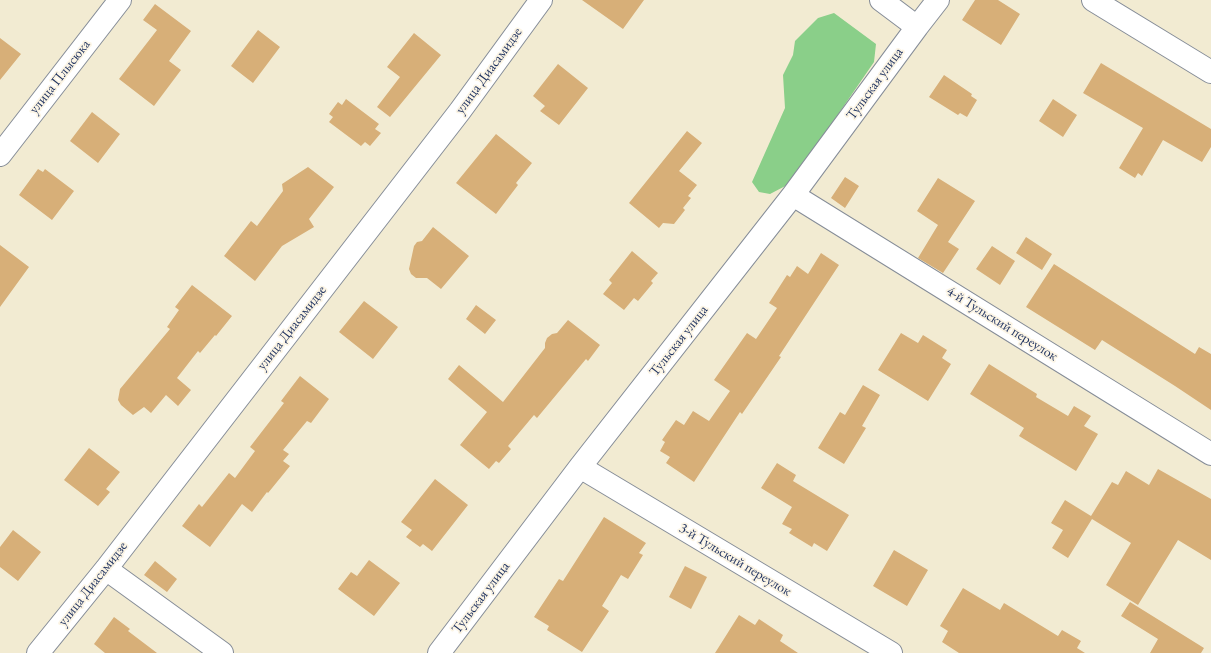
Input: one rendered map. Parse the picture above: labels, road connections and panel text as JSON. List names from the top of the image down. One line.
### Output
{"streets":{"street":["улица Диасамидзе","улица Плысюка","Тульская улица","4-й Тульский переулок","3-й Тульский переулок"]},"crossings":[["Тульская улица","4-й Тульский переулок"],["Тульская улица","3-й Тульский переулок"]]}
